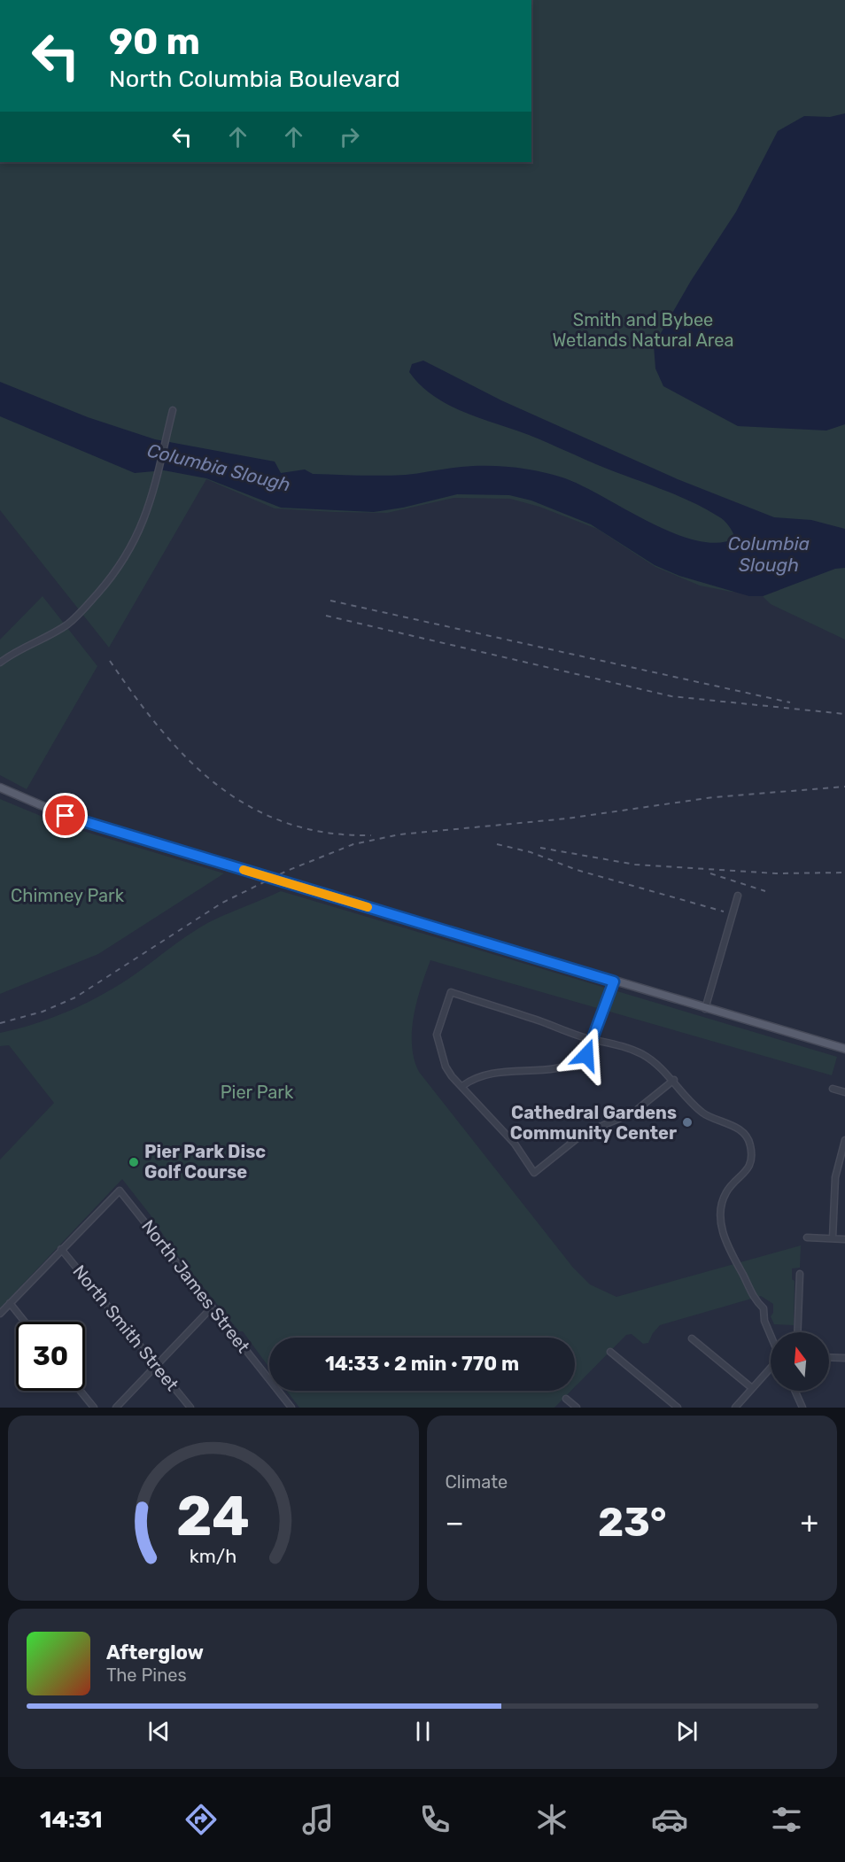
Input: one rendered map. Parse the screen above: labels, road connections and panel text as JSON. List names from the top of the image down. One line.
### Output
{"streets":{"street":["North James Street","North Smith Street"]},"crossings":[["North James Street","North Smith Street"]],"water":["Columbia Slough"],"parks":["Smith and Bybee Wetlands Natural Area","Chimney Park","Pier Park"],"places":["Cathedral Gardens Community Center","Pier Park Disc Golf Course"],"north":"top","page":{"turn":["90 m","North Columbia Boulevard"],"limit":"30","trip":"14:33 · 2 min · 770 m","tile":"Climate","heat":["−","23°","+"],"song":["Afterglow","The Pines"],"tabs":"14:31","gauge":["24","km/h"]}}
